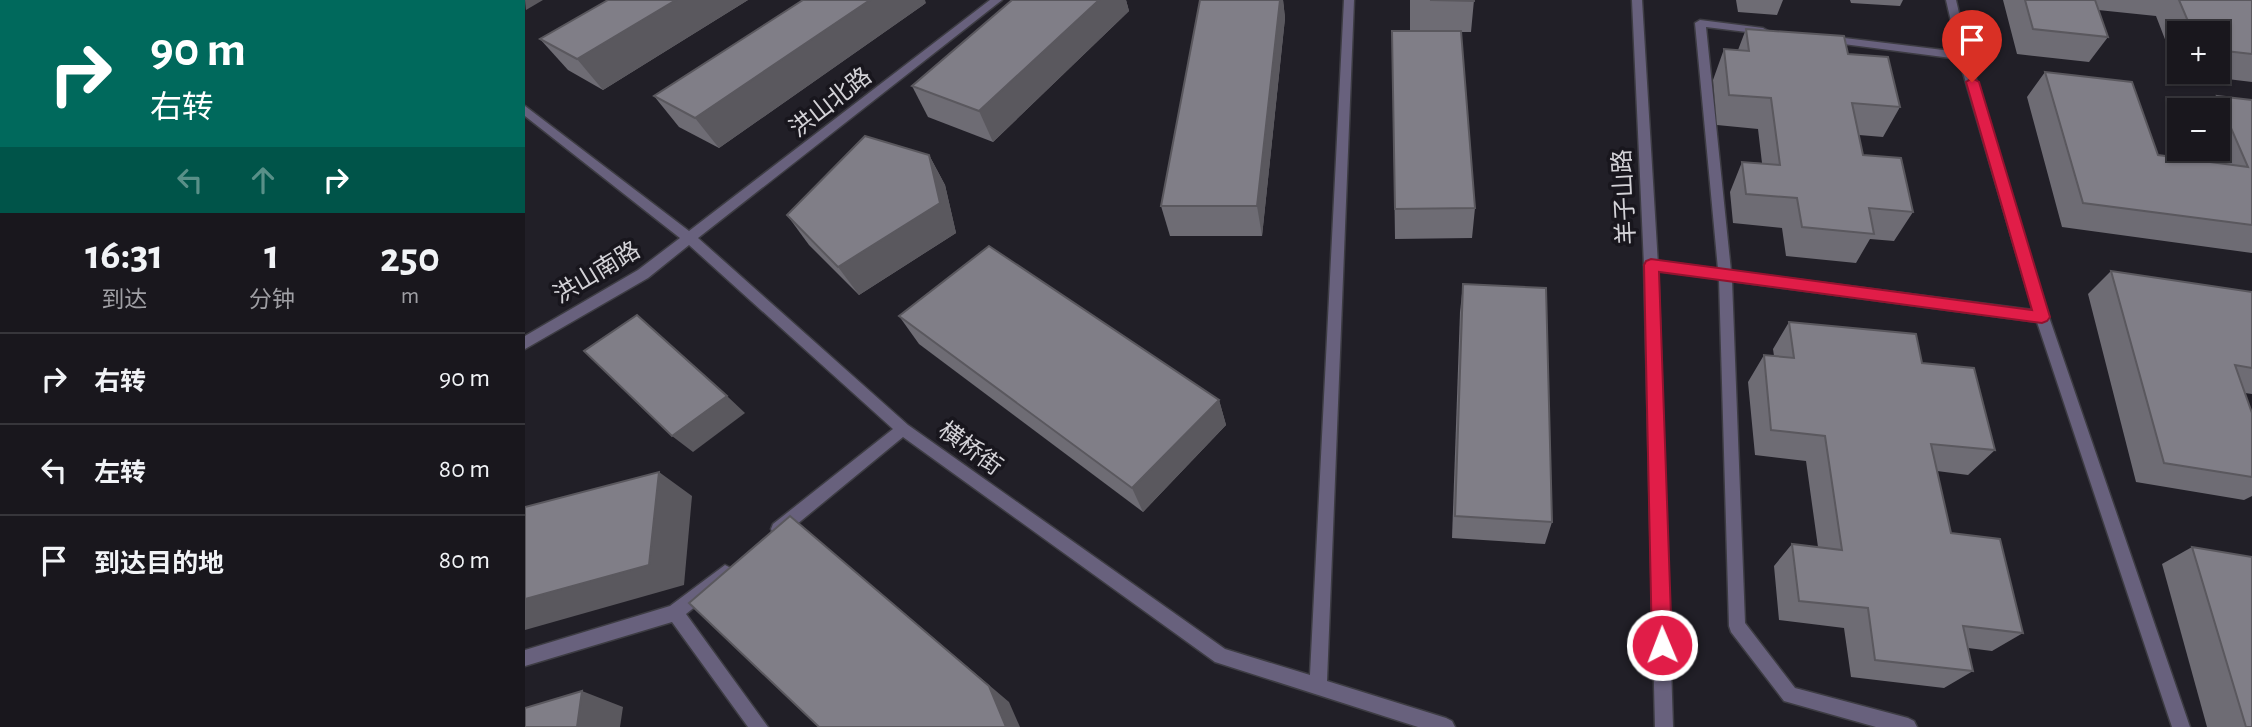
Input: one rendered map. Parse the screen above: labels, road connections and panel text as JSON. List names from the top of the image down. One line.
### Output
{"streets":{"street":["洪山北路","羊子山路","洪山南路","横桥街"]},"crossings":[["洪山北路","洪山南路"],["洪山北路","横桥街"],["洪山南路","横桥街"]],"page":{"turn":["90 m","右转"],"map_buttons":["+","−"],"eta":["16:31","到达","1","分钟","250","m"],"list":[{"name":"右转","value":"90 m"},{"name":"左转","value":"80 m"},{"name":"到达目的地","value":"80 m"}]}}
